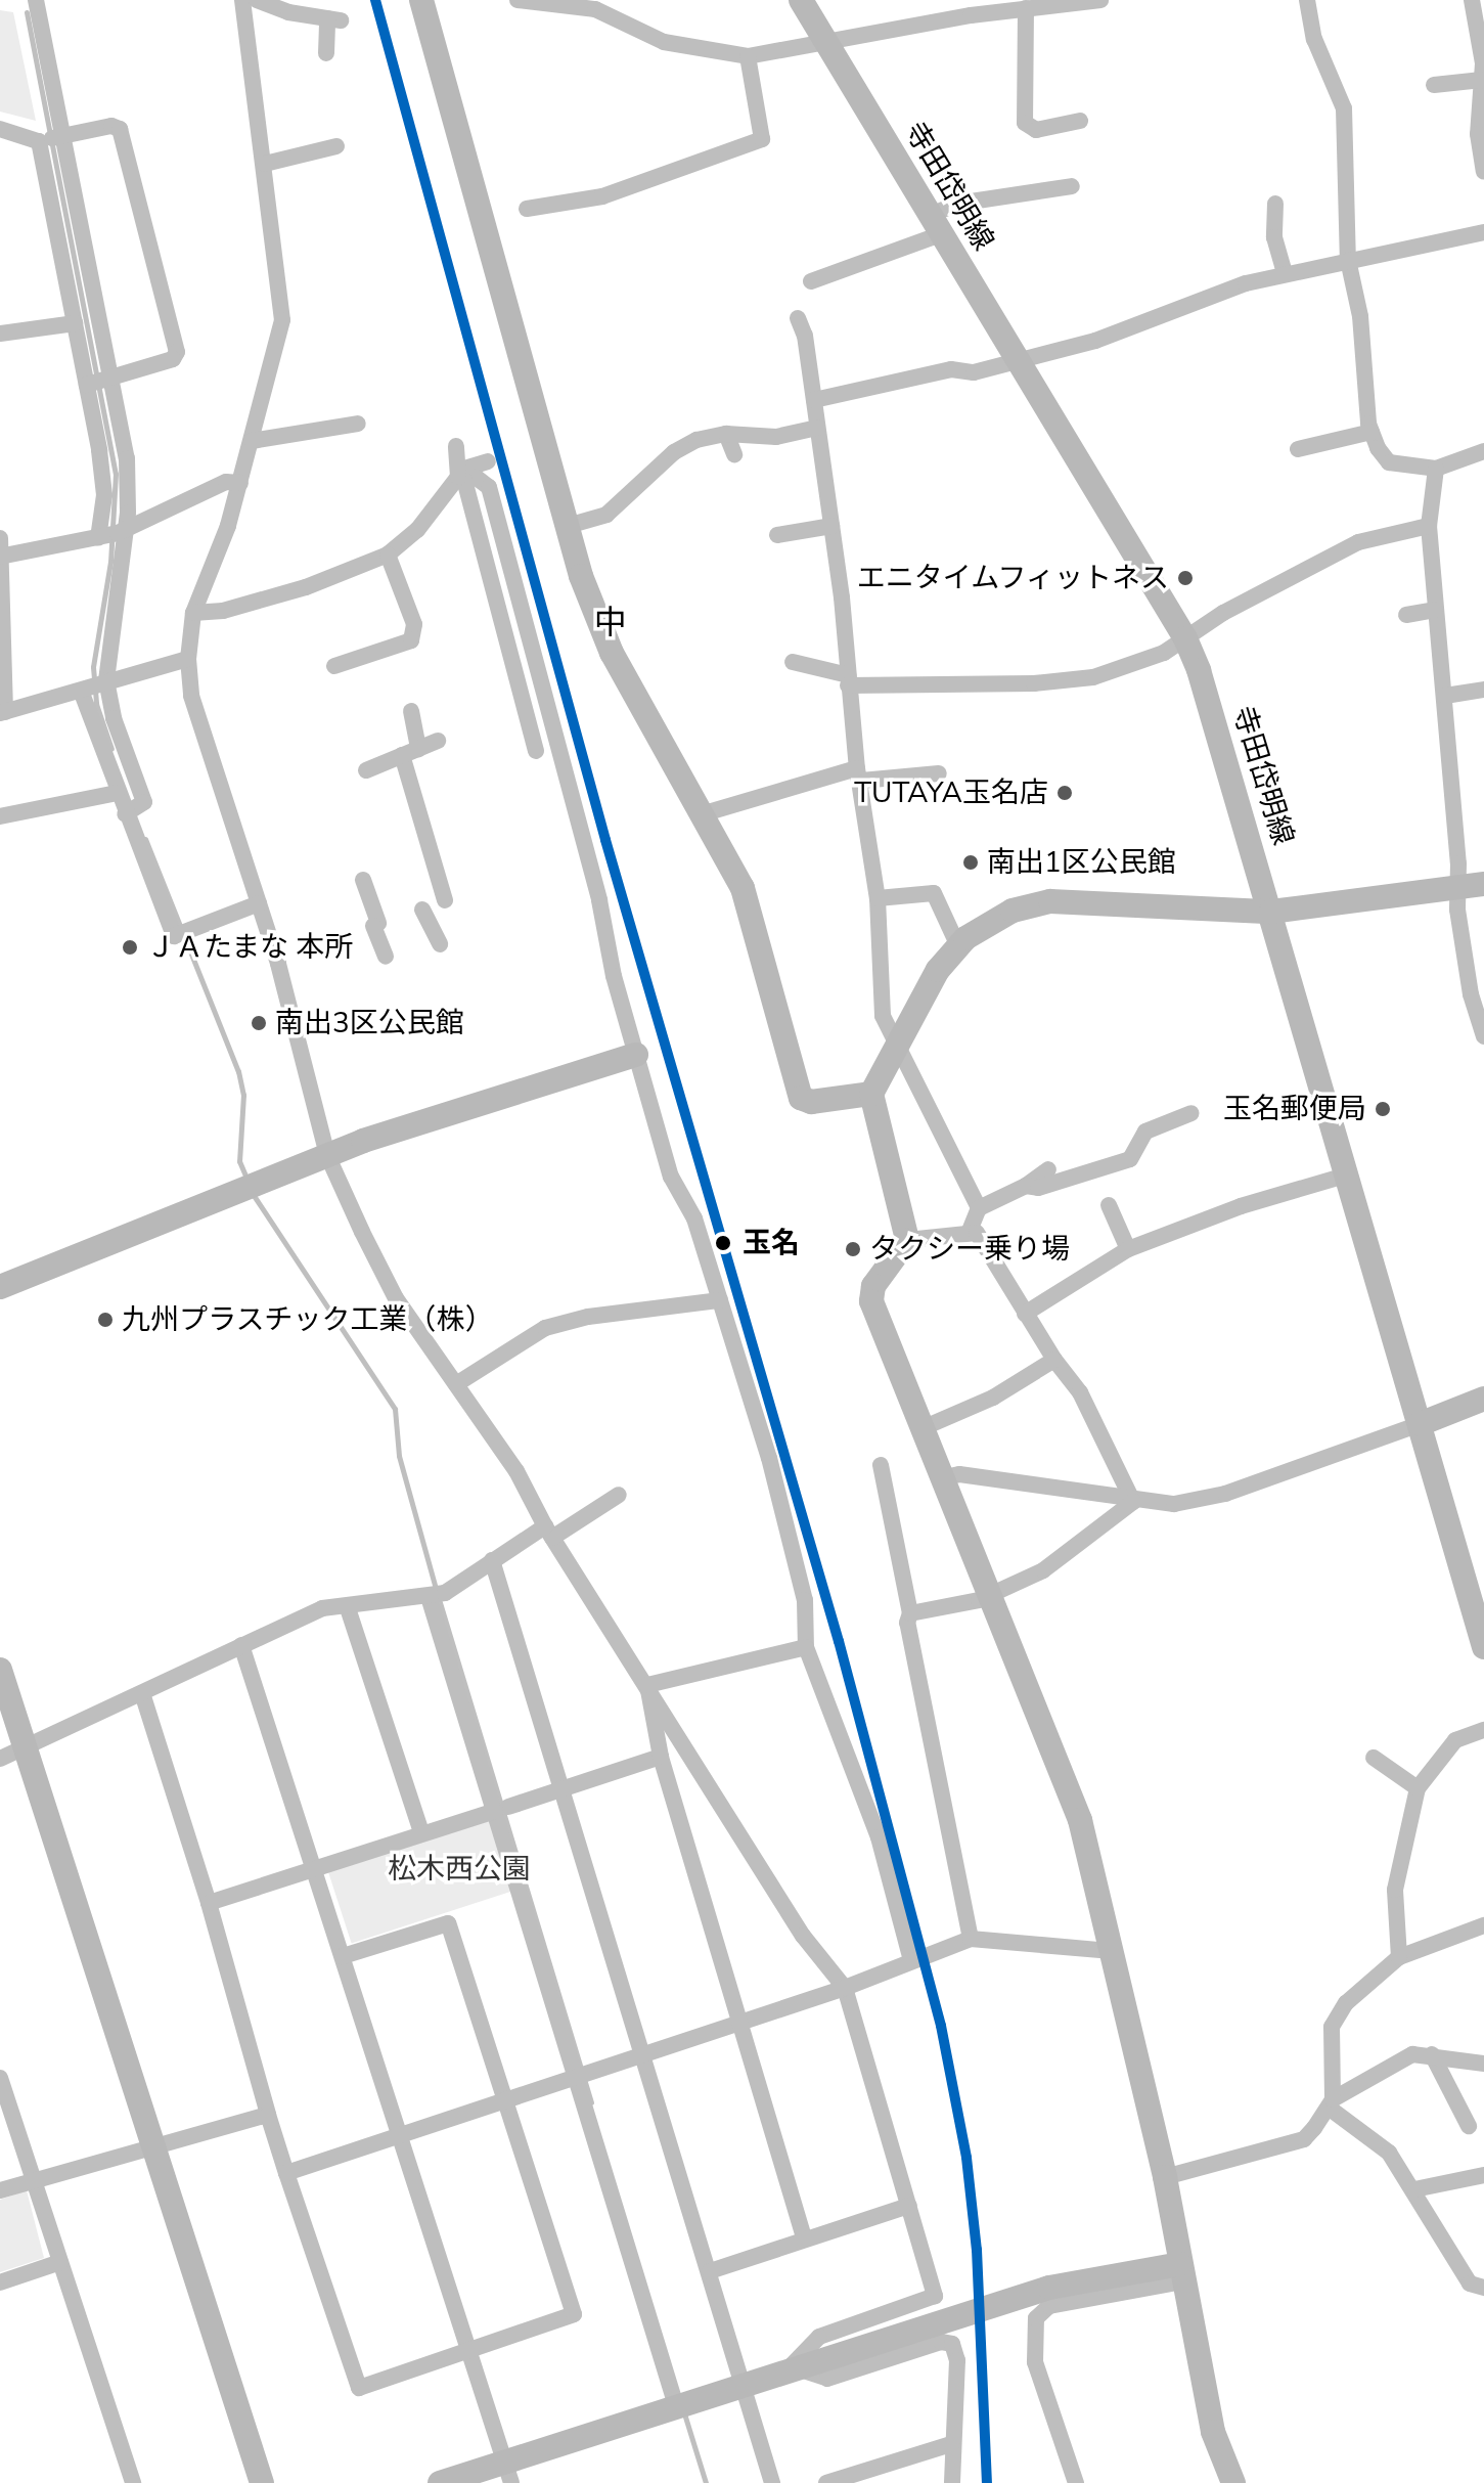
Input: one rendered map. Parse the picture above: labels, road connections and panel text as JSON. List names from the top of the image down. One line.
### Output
{"streets":{"street":["寺田岱明線"]},"districts":["中"],"parks":["松木西公園"],"places":["エニタイムフィットネス","TUTAYA玉名店","南出1区公民館","ＪＡたまな 本所","南出3区公民館","玉名郵便局","玉名","タクシー乗り場","九州プラスチック工業（株）"]}
